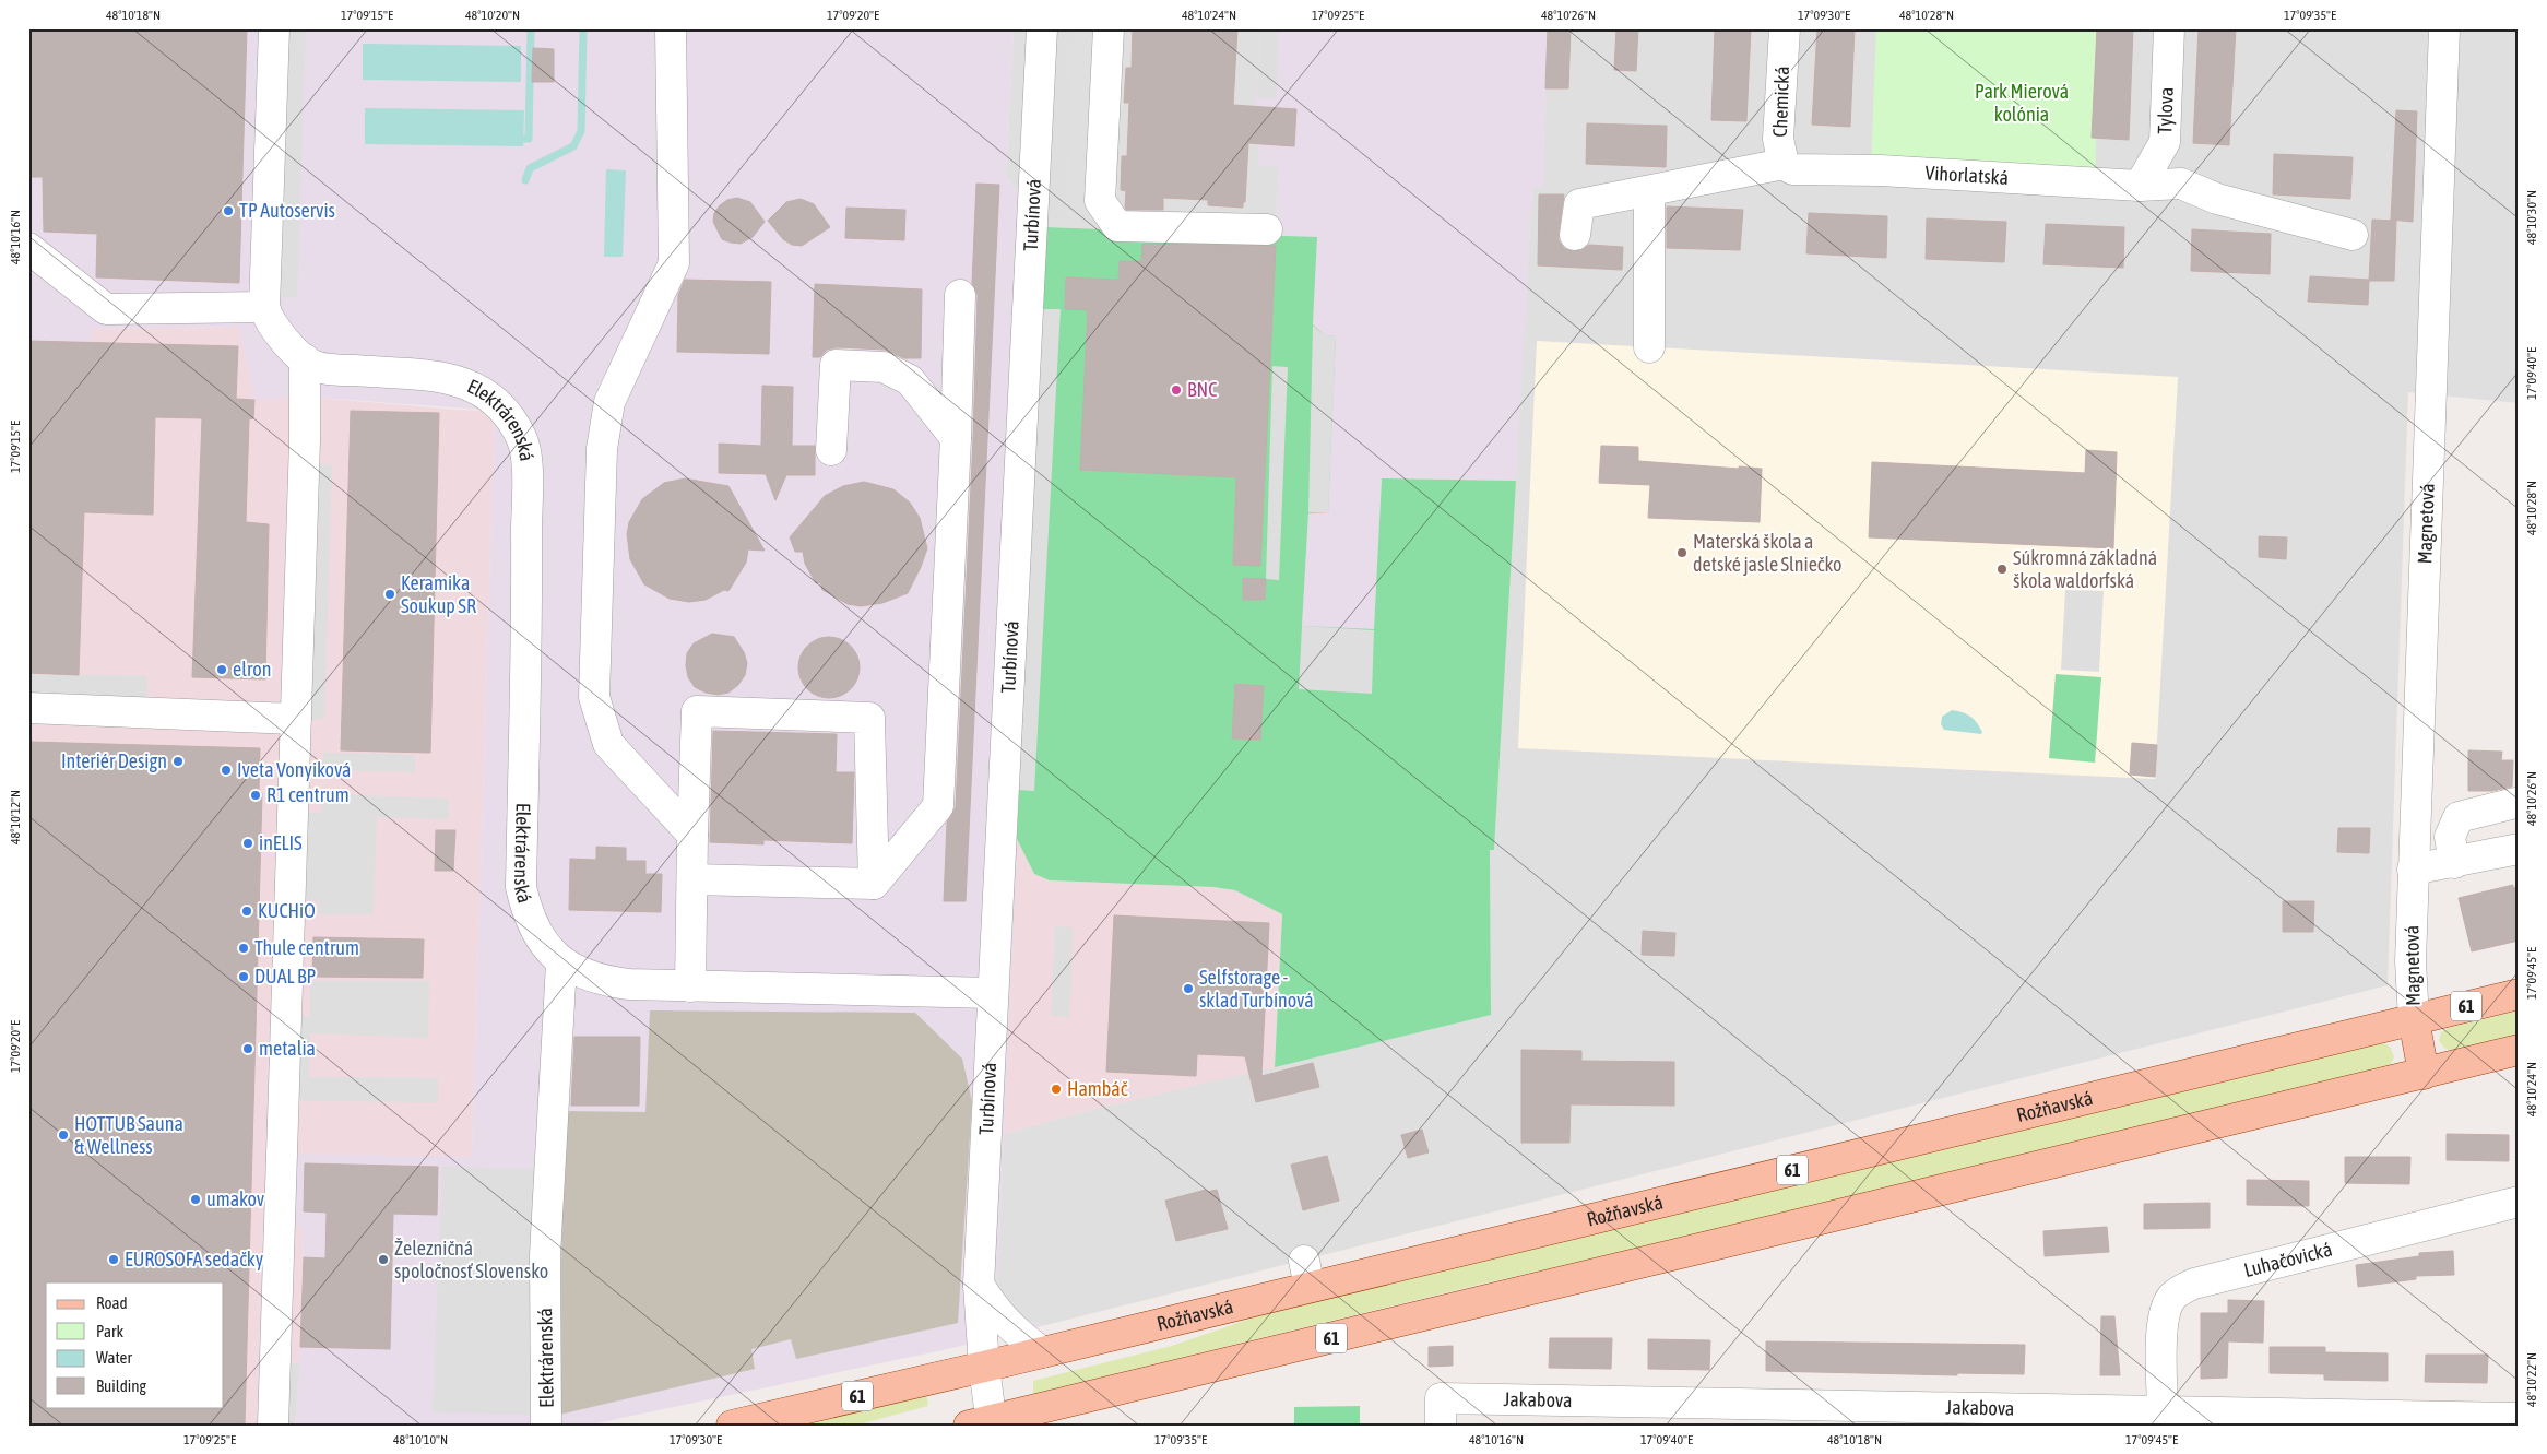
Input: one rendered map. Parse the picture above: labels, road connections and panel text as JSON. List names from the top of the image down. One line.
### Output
{"streets":{"main road":["61","Rožňavská"],"street":["Chemická","Tylova","Vihorlatská","Turbínová","Elektrárenská","Magnetová","Luhačovická","Jakabova"]},"crossings":[["Chemická","Vihorlatská"],["Tylova","Vihorlatská"],["Turbínová","Elektrárenská"],["Turbínová","61"],["Turbínová","Rožňavská"],["Magnetová","Rožňavská"],["Luhačovická","Jakabova"]],"parks":["Park Mierová kolónia"],"places":["TP Autoservis","BNC","Materská škola a detské jasle Slniečko","Súkromná základná škola waldorfská","Keramika Soukup SR","elron","Interiér Design","Iveta Vonyiková","R1 centrum","inELIS","KUCHiO","Thule centrum","DUAL BP","Selfstorage - sklad Turbínová","metalia","Hambáč","HOTTUB Sauna & Wellness","umakov","EUROSOFA sedačky","Železničná spoločnosť Slovensko"],"legend":["Road","Park","Water","Building"],"coordinates":["48°10'18\"N","17°09'15\"E","48°10'20\"N","17°09'20\"E","48°10'24\"N","17°09'25\"E","48°10'26\"N","17°09'30\"E","48°10'28\"N","17°09'35\"E","48°10'30\"N","48°10'16\"N","17°09'40\"E","48°10'12\"N","17°09'45\"E","48°10'22\"N","48°10'10\"N"]}
